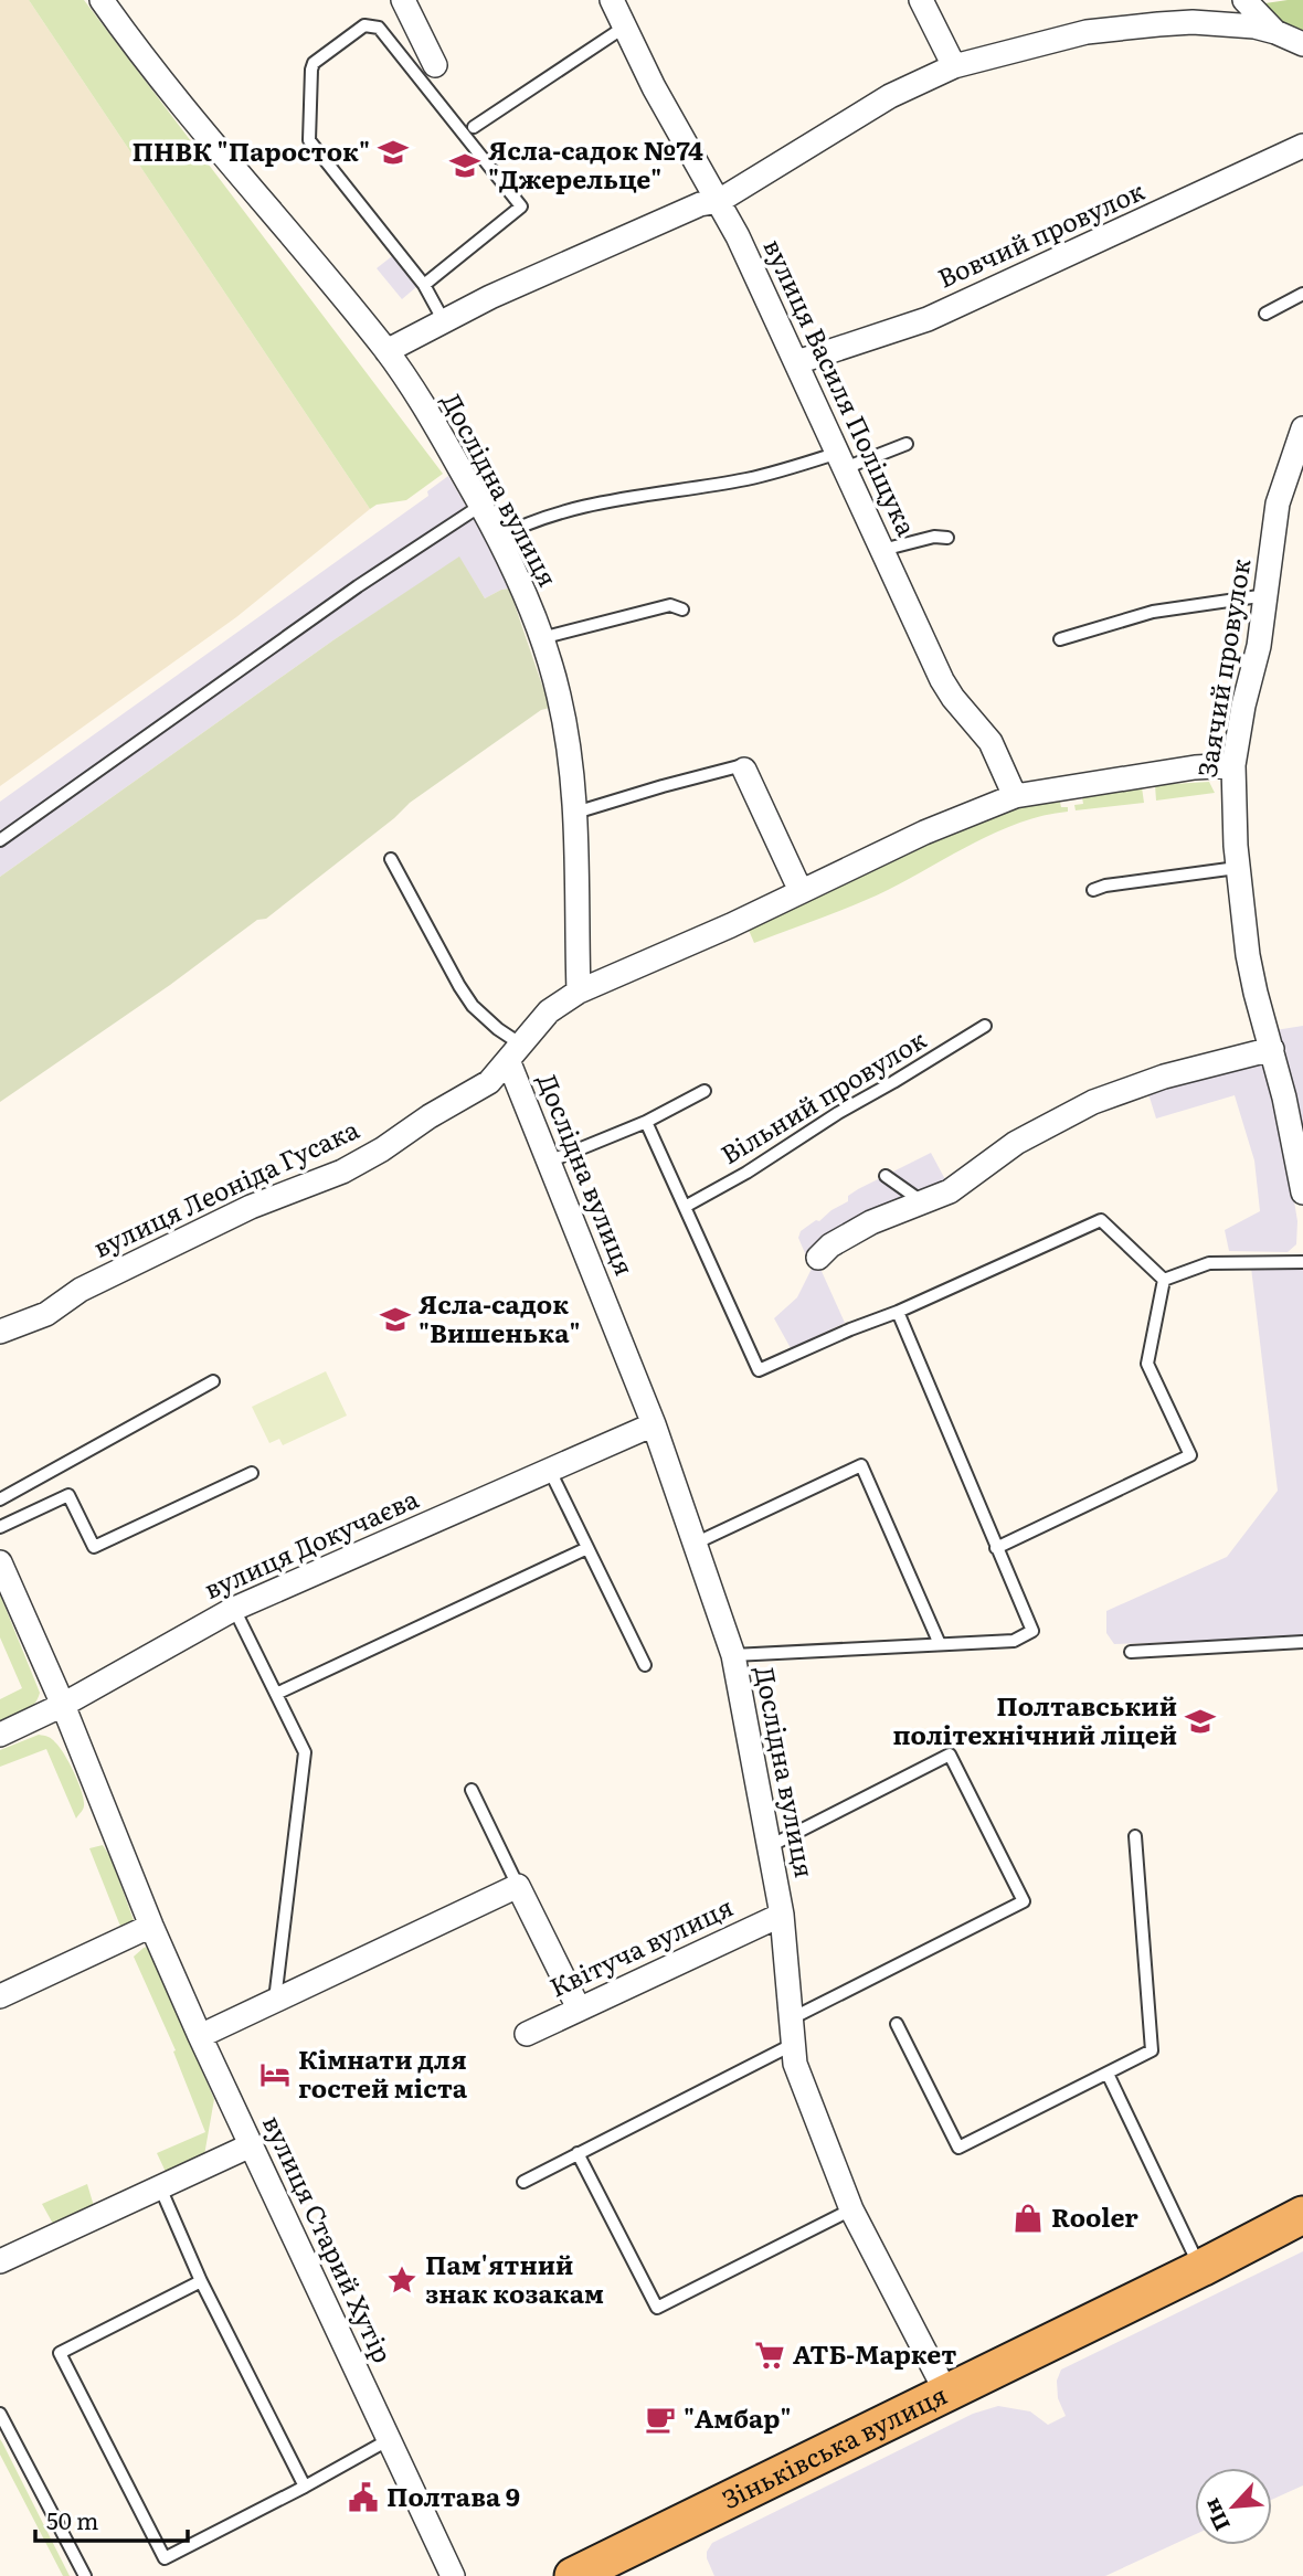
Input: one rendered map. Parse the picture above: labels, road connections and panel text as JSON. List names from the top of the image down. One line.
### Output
{"streets":{"main road":["Зіньківська вулиця"],"street":["Вовчий провулок","вулиця Василя Поліщука","Дослідна вулиця","Заячий провулок","вулиця Леоніда Гусака","вулиця Докучаєва","Квітуча вулиця","вулиця Старий Хутір"],"lane":["Вільний провулок"]},"crossings":[["Вовчий провулок","вулиця Василя Поліщука"],["Дослідна вулиця","вулиця Леоніда Гусака"],["Дослідна вулиця","вулиця Докучаєва"],["Дослідна вулиця","Квітуча вулиця"],["Дослідна вулиця","Зіньківська вулиця"],["вулиця Докучаєва","вулиця Старий Хутір"]],"places":{"school or university":["ПНВК \"Паросток\"","Ясла-садок №74 \"Джерельце\"","Ясла-садок \"Вишенька\"","Полтавський політехнічний ліцей"],"hotel":["Кімнати для гостей міста"],"shop":["Rooler"],"place":["Пам'ятний знак козакам"],"supermarket":["АТБ-Маркет"],"cafe":["\"Амбар\""],"public building":["Полтава 9"]},"scale_bar":"50 m","north":"bottom left"}
